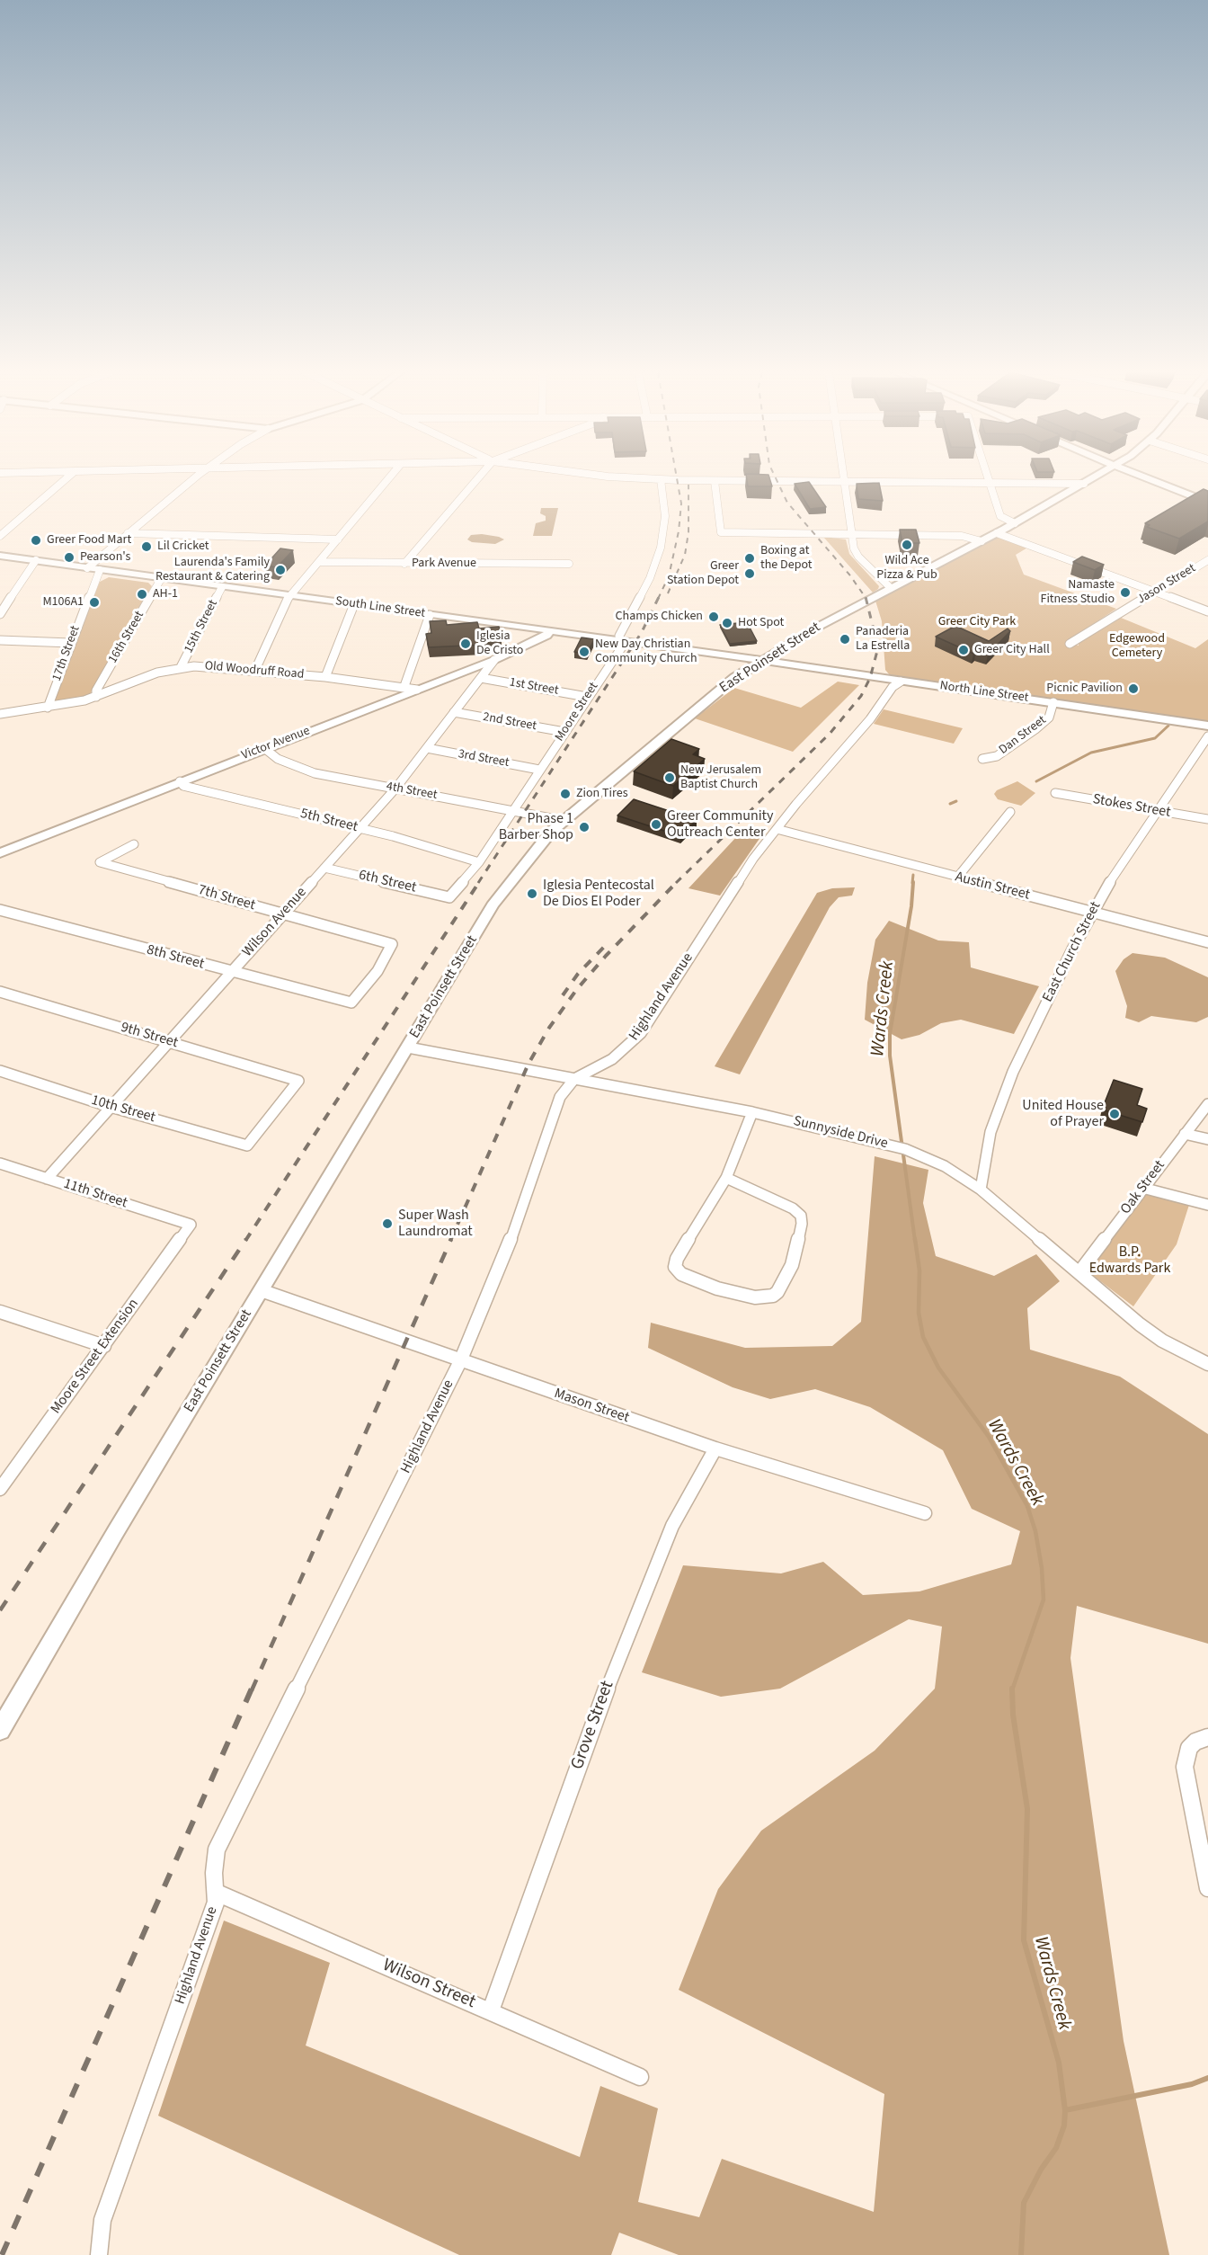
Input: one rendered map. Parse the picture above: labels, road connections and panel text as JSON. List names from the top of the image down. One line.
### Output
{"streets":{"main road":["South Line Street","East Poinsett Street","North Line Street","Victor Avenue"],"street":["Park Avenue","Jason Street","15th Street","16th Street","17th Street","Old Woodruff Road","1st Street","Moore Street","2nd Street","Dan Street","3rd Street","4th Street","Stokes Street","5th Street","6th Street","Austin Street","7th Street","Wilson Avenue","East Church Street","8th Street","Highland Avenue","9th Street","10th Street","Sunnyside Drive","Oak Street","11th Street","Moore Street Extension","Mason Street","Grove Street","Wilson Street"]},"crossings":[["South Line Street","15th Street"],["South Line Street","16th Street"],["South Line Street","17th Street"],["South Line Street","East Poinsett Street"],["South Line Street","North Line Street"],["South Line Street","Moore Street"],["South Line Street","Victor Avenue"],["15th Street","Old Woodruff Road"],["16th Street","Old Woodruff Road"],["17th Street","Old Woodruff Road"],["East Poinsett Street","North Line Street"],["East Poinsett Street","4th Street"],["East Poinsett Street","Sunnyside Drive"],["East Poinsett Street","Mason Street"],["Old Woodruff Road","Victor Avenue"],["1st Street","Moore Street"],["1st Street","Wilson Avenue"],["North Line Street","Dan Street"],["North Line Street","Highland Avenue"],["Moore Street","2nd Street"],["Moore Street","3rd Street"],["Moore Street","4th Street"],["Moore Street","5th Street"],["Moore Street","6th Street"],["2nd Street","Wilson Avenue"],["Victor Avenue","4th Street"],["Victor Avenue","5th Street"],["Victor Avenue","Wilson Avenue"],["3rd Street","Wilson Avenue"],["4th Street","Wilson Avenue"],["Stokes Street","East Church Street"],["5th Street","Wilson Avenue"],["6th Street","Wilson Avenue"],["Austin Street","East Church Street"],["Austin Street","Highland Avenue"],["7th Street","Wilson Avenue"],["7th Street","8th Street"],["Wilson Avenue","8th Street"],["Wilson Avenue","9th Street"],["Wilson Avenue","10th Street"],["Wilson Avenue","11th Street"],["East Church Street","Sunnyside Drive"],["Highland Avenue","Sunnyside Drive"],["Highland Avenue","Mason Street"],["Highland Avenue","Wilson Street"],["9th Street","10th Street"],["Sunnyside Drive","Oak Street"],["11th Street","Moore Street Extension"],["Mason Street","Grove Street"],["Grove Street","Wilson Street"]],"water":["Wards Creek"],"parks":["Greer City Park","Edgewood Cemetery","B.P. Edwards Park"],"places":["Greer Food Mart","Wild Ace Pizza & Pub","Lil Cricket","Pearson's","Boxing at the Depot","Laurenda's Family Restaurant & Catering","Greer Station Depot","Namaste Fitness Studio","AH-1","M106A1","Champs Chicken","Hot Spot","Panaderia La Estrella","Iglesia De Cristo","Greer City Hall","New Day Christian Community Church","Picnic Pavilion","New Jerusalem Baptist Church","Zion Tires","Greer Community Outreach Center","Phase 1 Barber Shop","Iglesia Pentecostal De Dios El Poder","United House of Prayer","Super Wash Laundromat"]}
